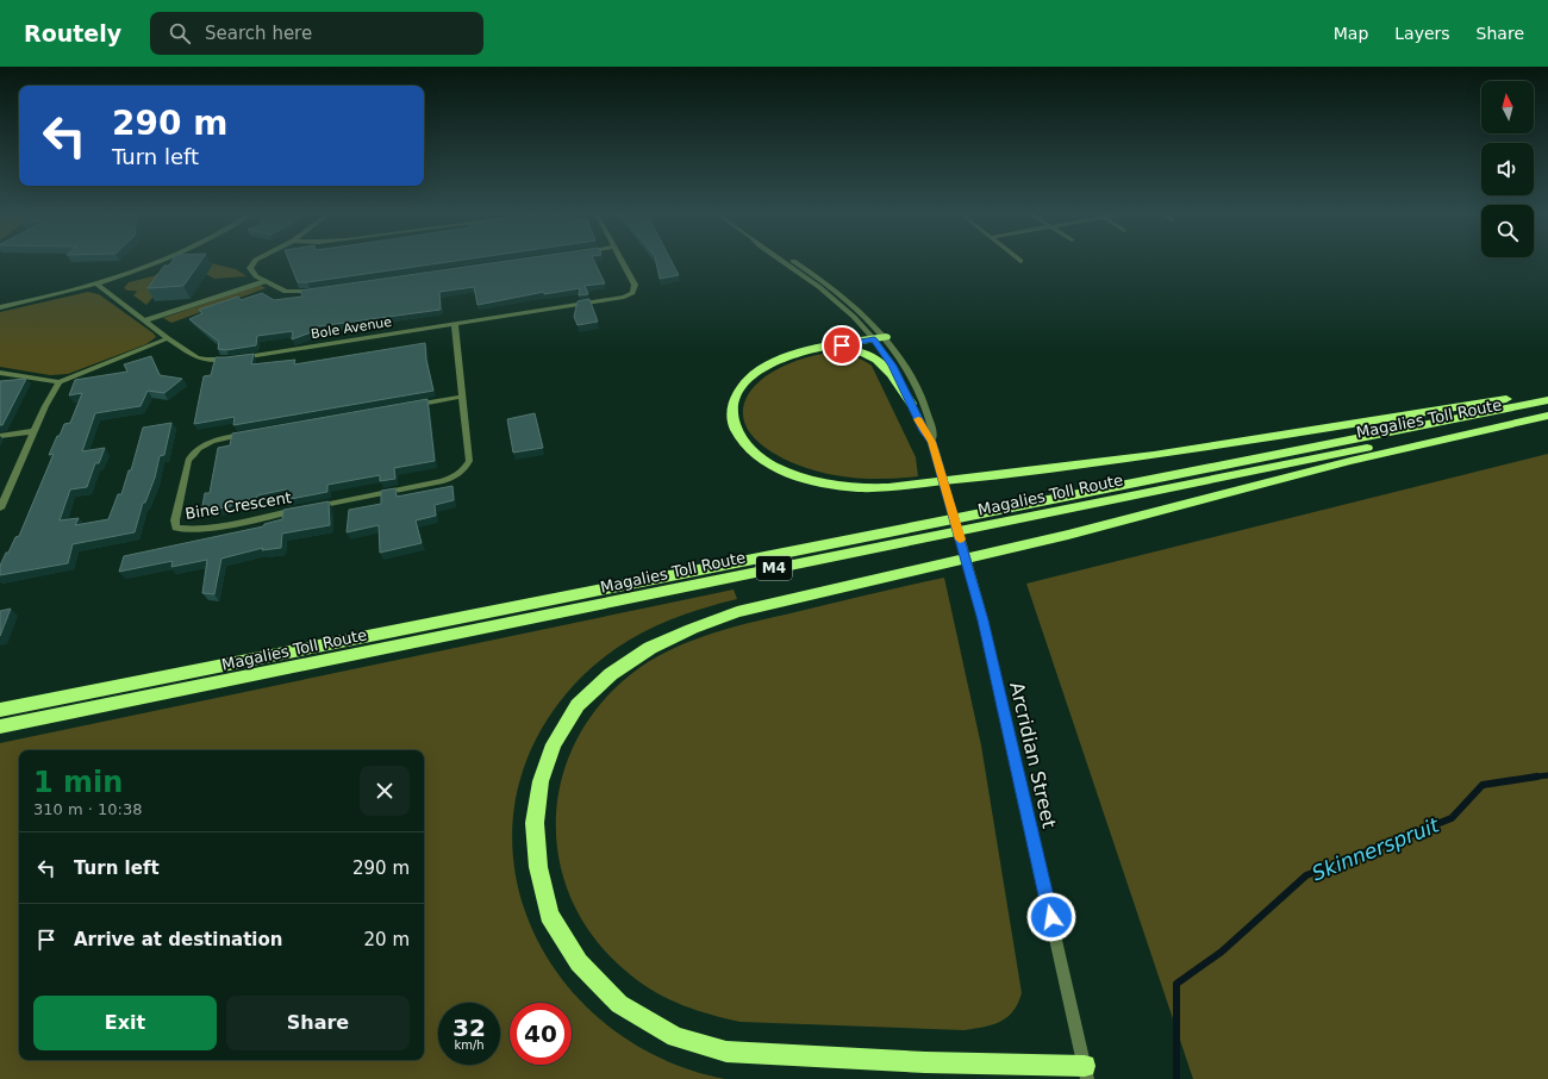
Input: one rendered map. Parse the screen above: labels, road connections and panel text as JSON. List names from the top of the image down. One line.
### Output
{"streets":{"highway":["Magalies Toll Route","M4"],"street":["Bole Avenue","Bine Crescent","Arcridian Street"]},"crossings":[["Bole Avenue","Bine Crescent"]],"water":["Skinnerspruit"],"north":"top","page":{"header":"Routely","search":"Search here","nav":["Map","Layers","Share"],"turn":["290 m","Turn left"],"heading":["1 min","310 m · 10:38"],"list":[{"name":"Turn left","value":"290 m"},{"name":"Arrive at destination","value":"20 m"}],"buttons":["Exit","Share"],"speed":"32 km/h","limit":"40"}}
